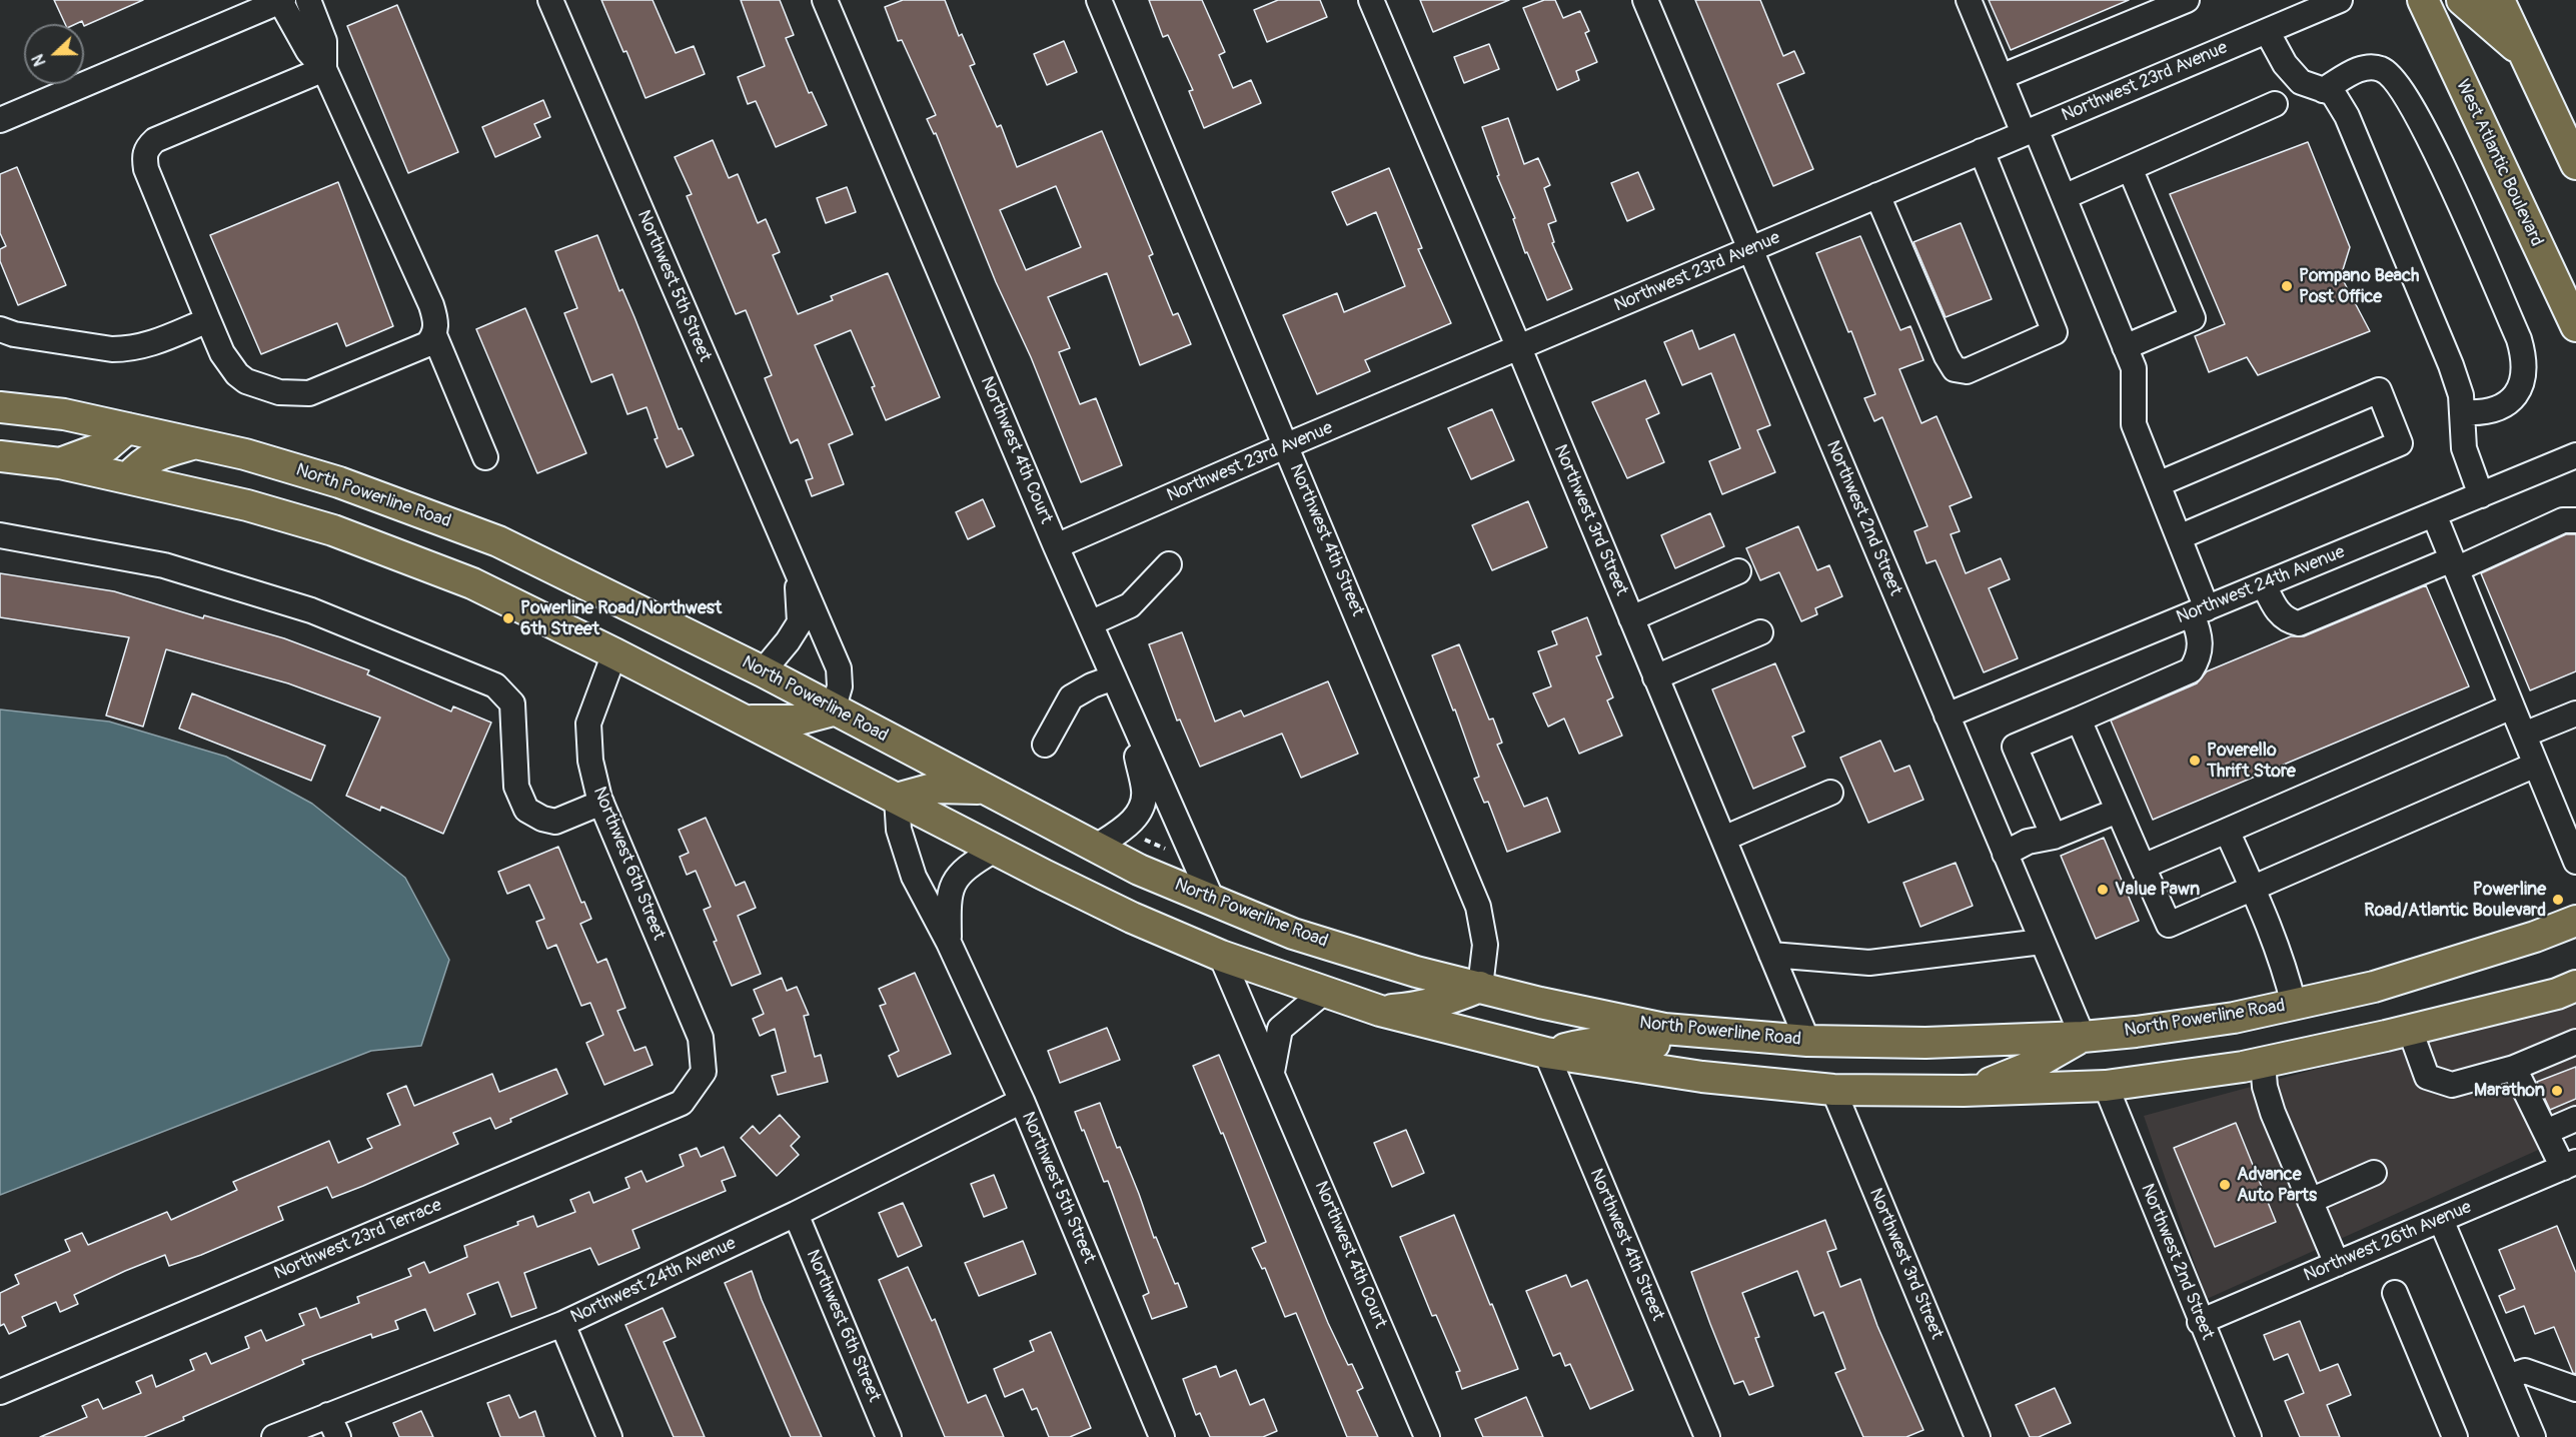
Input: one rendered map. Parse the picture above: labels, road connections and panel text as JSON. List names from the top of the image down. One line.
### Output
{"streets":{"main road":["West Atlantic Boulevard","North Powerline Road"],"street":["Northwest 23rd Avenue","Northwest 5th Street","Northwest 4th Court","Northwest 2nd Street","Northwest 3rd Street","Northwest 4th Street","Northwest 24th Avenue","Northwest 6th Street","Northwest 23rd Terrace","Northwest 26th Avenue"]},"crossings":[["Northwest 23rd Avenue","Northwest 4th Court"],["Northwest 23rd Avenue","Northwest 2nd Street"],["Northwest 23rd Avenue","Northwest 3rd Street"],["Northwest 23rd Avenue","Northwest 4th Street"],["Northwest 5th Street","North Powerline Road"],["Northwest 5th Street","Northwest 24th Avenue"],["Northwest 4th Court","North Powerline Road"],["North Powerline Road","Northwest 2nd Street"],["North Powerline Road","Northwest 3rd Street"],["North Powerline Road","Northwest 4th Street"],["Northwest 2nd Street","Northwest 24th Avenue"],["Northwest 2nd Street","Northwest 26th Avenue"],["Northwest 24th Avenue","Northwest 6th Street"],["Northwest 6th Street","Northwest 23rd Terrace"]],"places":["Pompano Beach Post Office","Powerline Road/Northwest 6th Street","Poverello Thrift Store","Value Pawn","Powerline Road/Atlantic Boulevard","Marathon","Advance Auto Parts"],"north":"left"}
